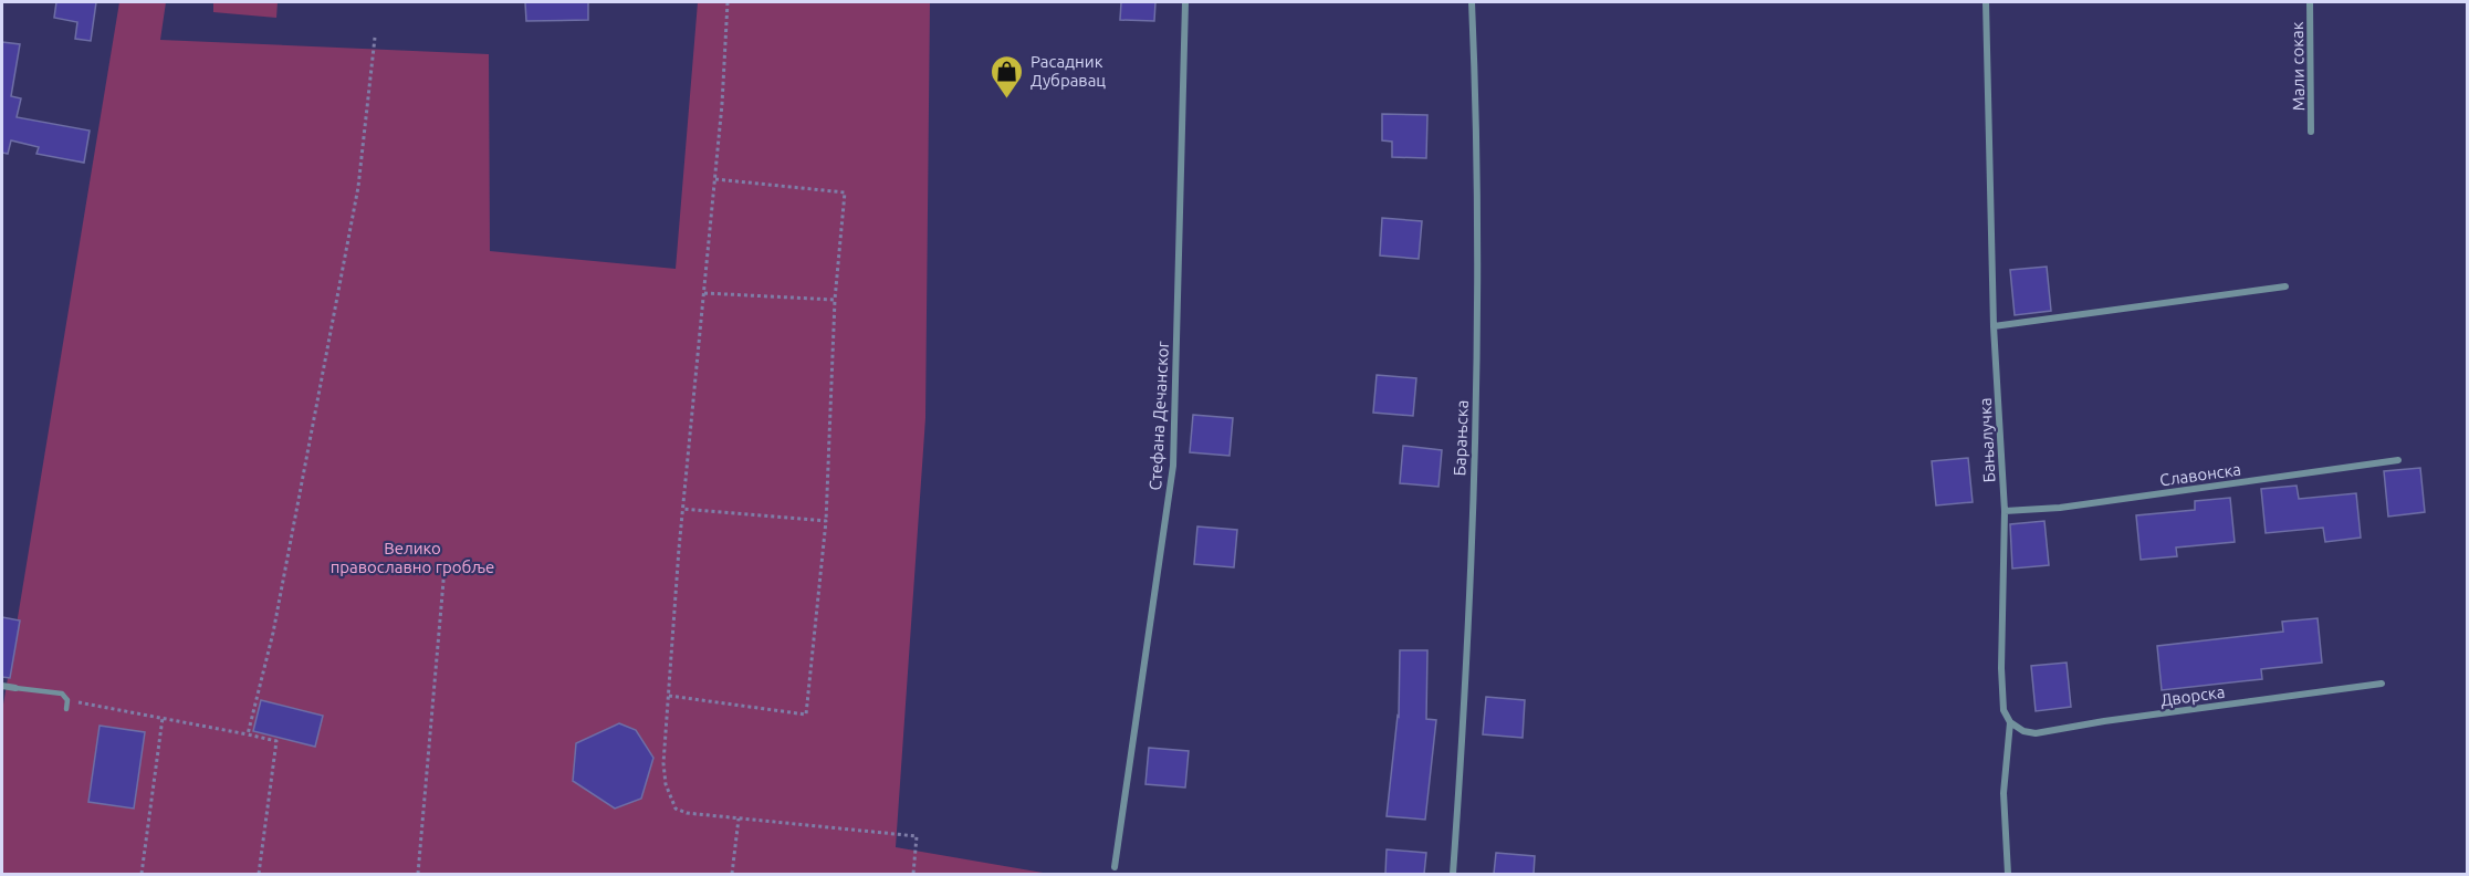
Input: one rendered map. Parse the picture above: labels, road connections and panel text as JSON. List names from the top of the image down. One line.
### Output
{"streets":{"street":["Мали сокак","Стефана Дечанског","Барањска","Бањалучка","Славонска","Дворска"]},"crossings":[["Бањалучка","Славонска"],["Бањалучка","Дворска"]],"parks":["Велико православно гробље"],"places":{"shop":["Расадник Дубравац"]}}
